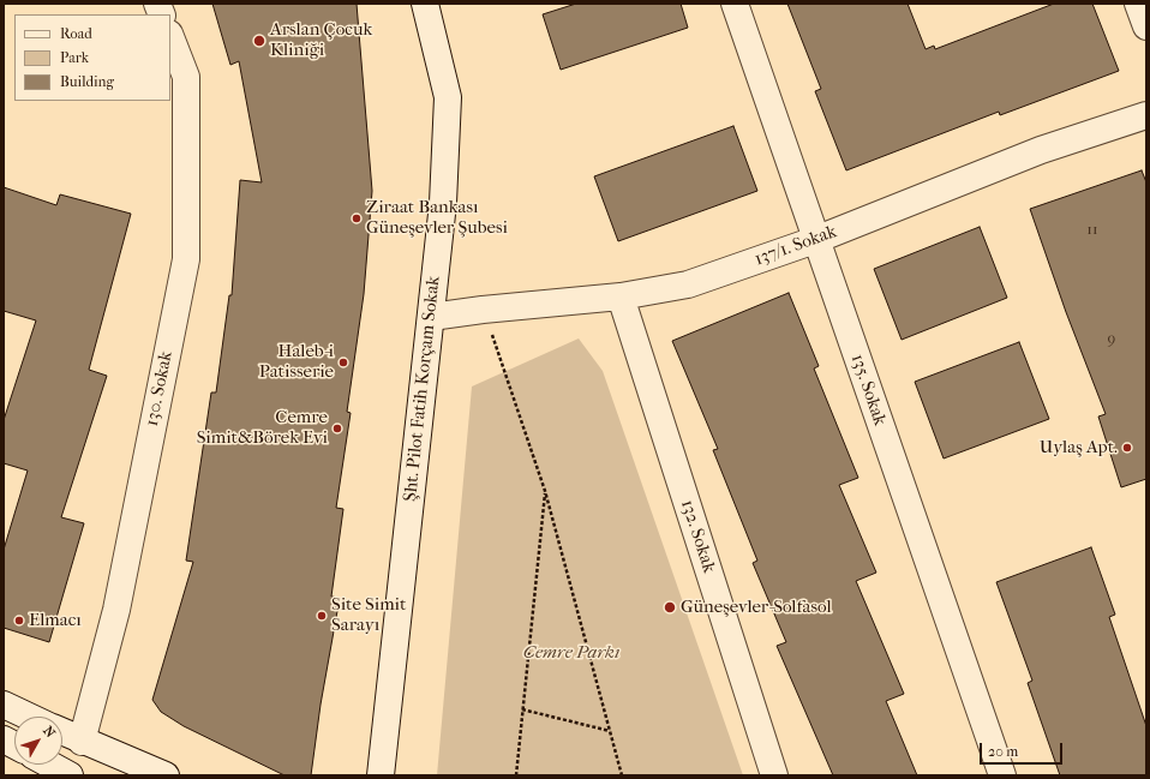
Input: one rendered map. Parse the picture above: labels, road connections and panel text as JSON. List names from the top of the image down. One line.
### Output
{"streets":{"street":["137/1. Sokak","130. Sokak","Şht. Pilot Fatih Korçam Sokak","135. Sokak","132. Sokak"]},"crossings":[["137/1. Sokak","Şht. Pilot Fatih Korçam Sokak"],["137/1. Sokak","135. Sokak"],["137/1. Sokak","132. Sokak"]],"parks":["Cemre Parkı"],"places":["Arslan Çocuk Kliniği","Ziraat Bankası Güneşevler Şubesi","Haleb-i Patisserie","Cemre Simit&Börek Evi","Uylaş Apt.","Güneşevler-Solfasol","Site Simit Sarayı","Elmacı"],"house_numbers":["11","9"],"legend":["Road","Park","Building"],"scale_bar":"20 m","north":"top right"}
